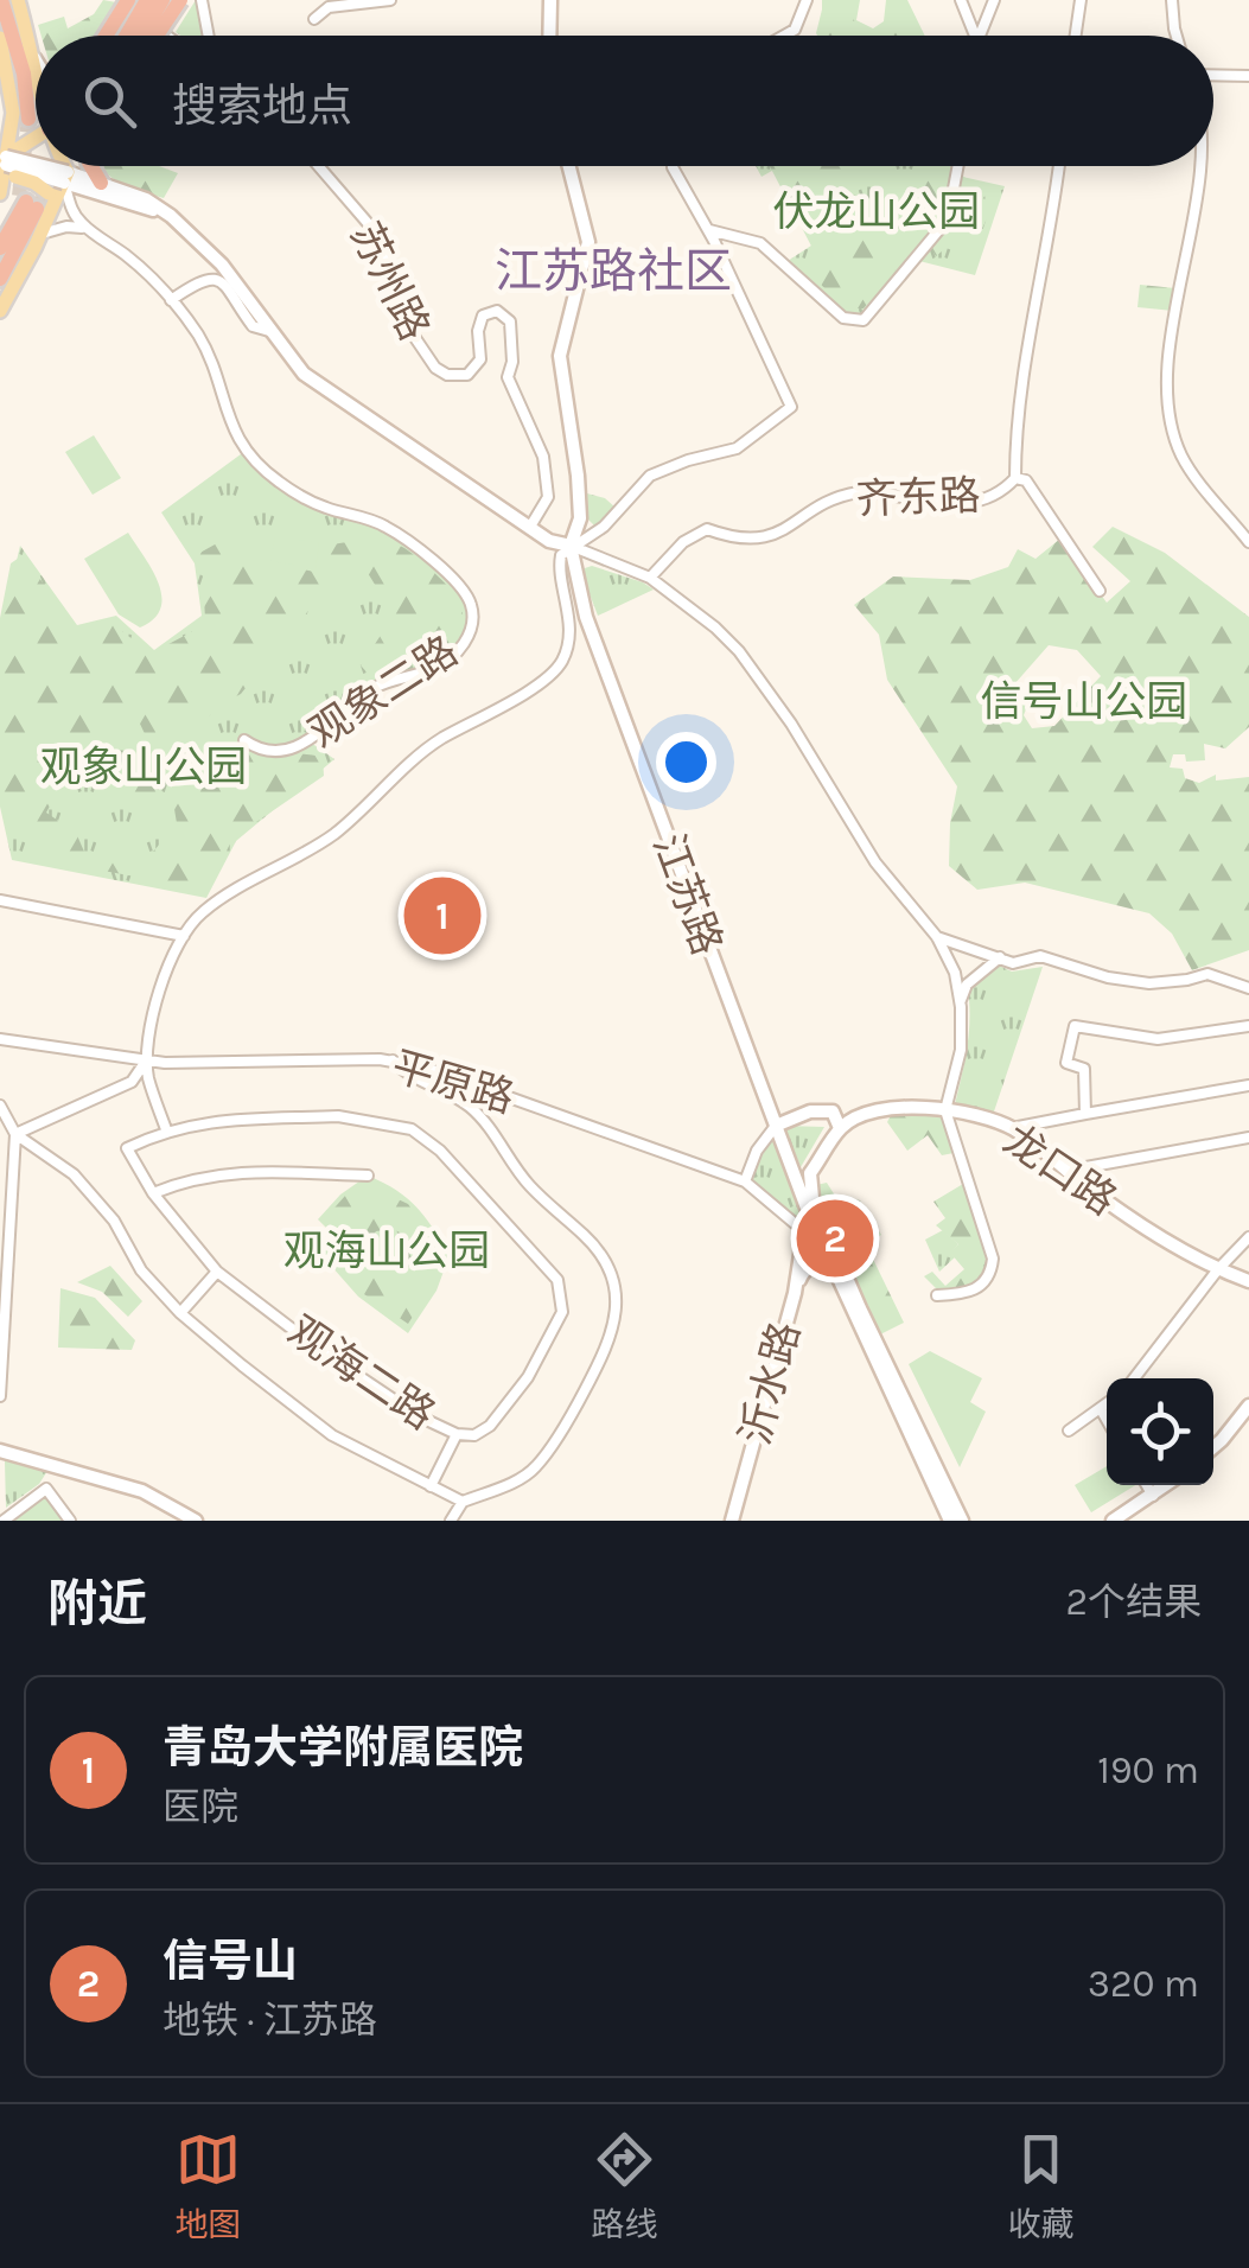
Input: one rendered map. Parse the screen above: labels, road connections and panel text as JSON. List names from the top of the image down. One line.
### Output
{"streets":{"main road":["江苏路","龙口路","沂水路"],"street":["苏州路","齐东路","观象二路","平原路","观海二路"]},"crossings":[["江苏路","龙口路"],["江苏路","沂水路"],["平原路","沂水路"],["龙口路","沂水路"]],"districts":["江苏路社区"],"parks":["伏龙山公园","信号山公园","观象山公园","观海山公园"],"page":{"search":"搜索地点","pins":["1","2"],"heading":["附近","2个结果"],"list":[{"mark":"1","name":"青岛大学附属医院","note":"医院","value":"190 m"},{"mark":"2","name":"信号山","note":"地铁 · 江苏路","value":"320 m"}],"nav":["地图","路线","收藏"]}}
